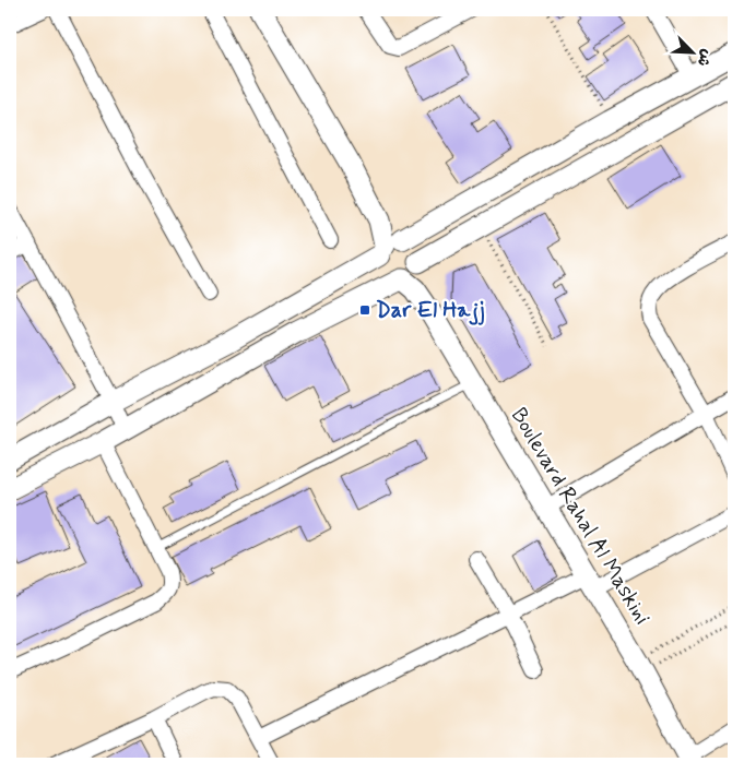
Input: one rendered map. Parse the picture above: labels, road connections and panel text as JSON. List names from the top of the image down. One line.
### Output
{"streets":{"street":["Boulevard Rahal Al Maskini"]},"places":{"transit":["Dar El Hajj"]},"north":"bottom right"}
